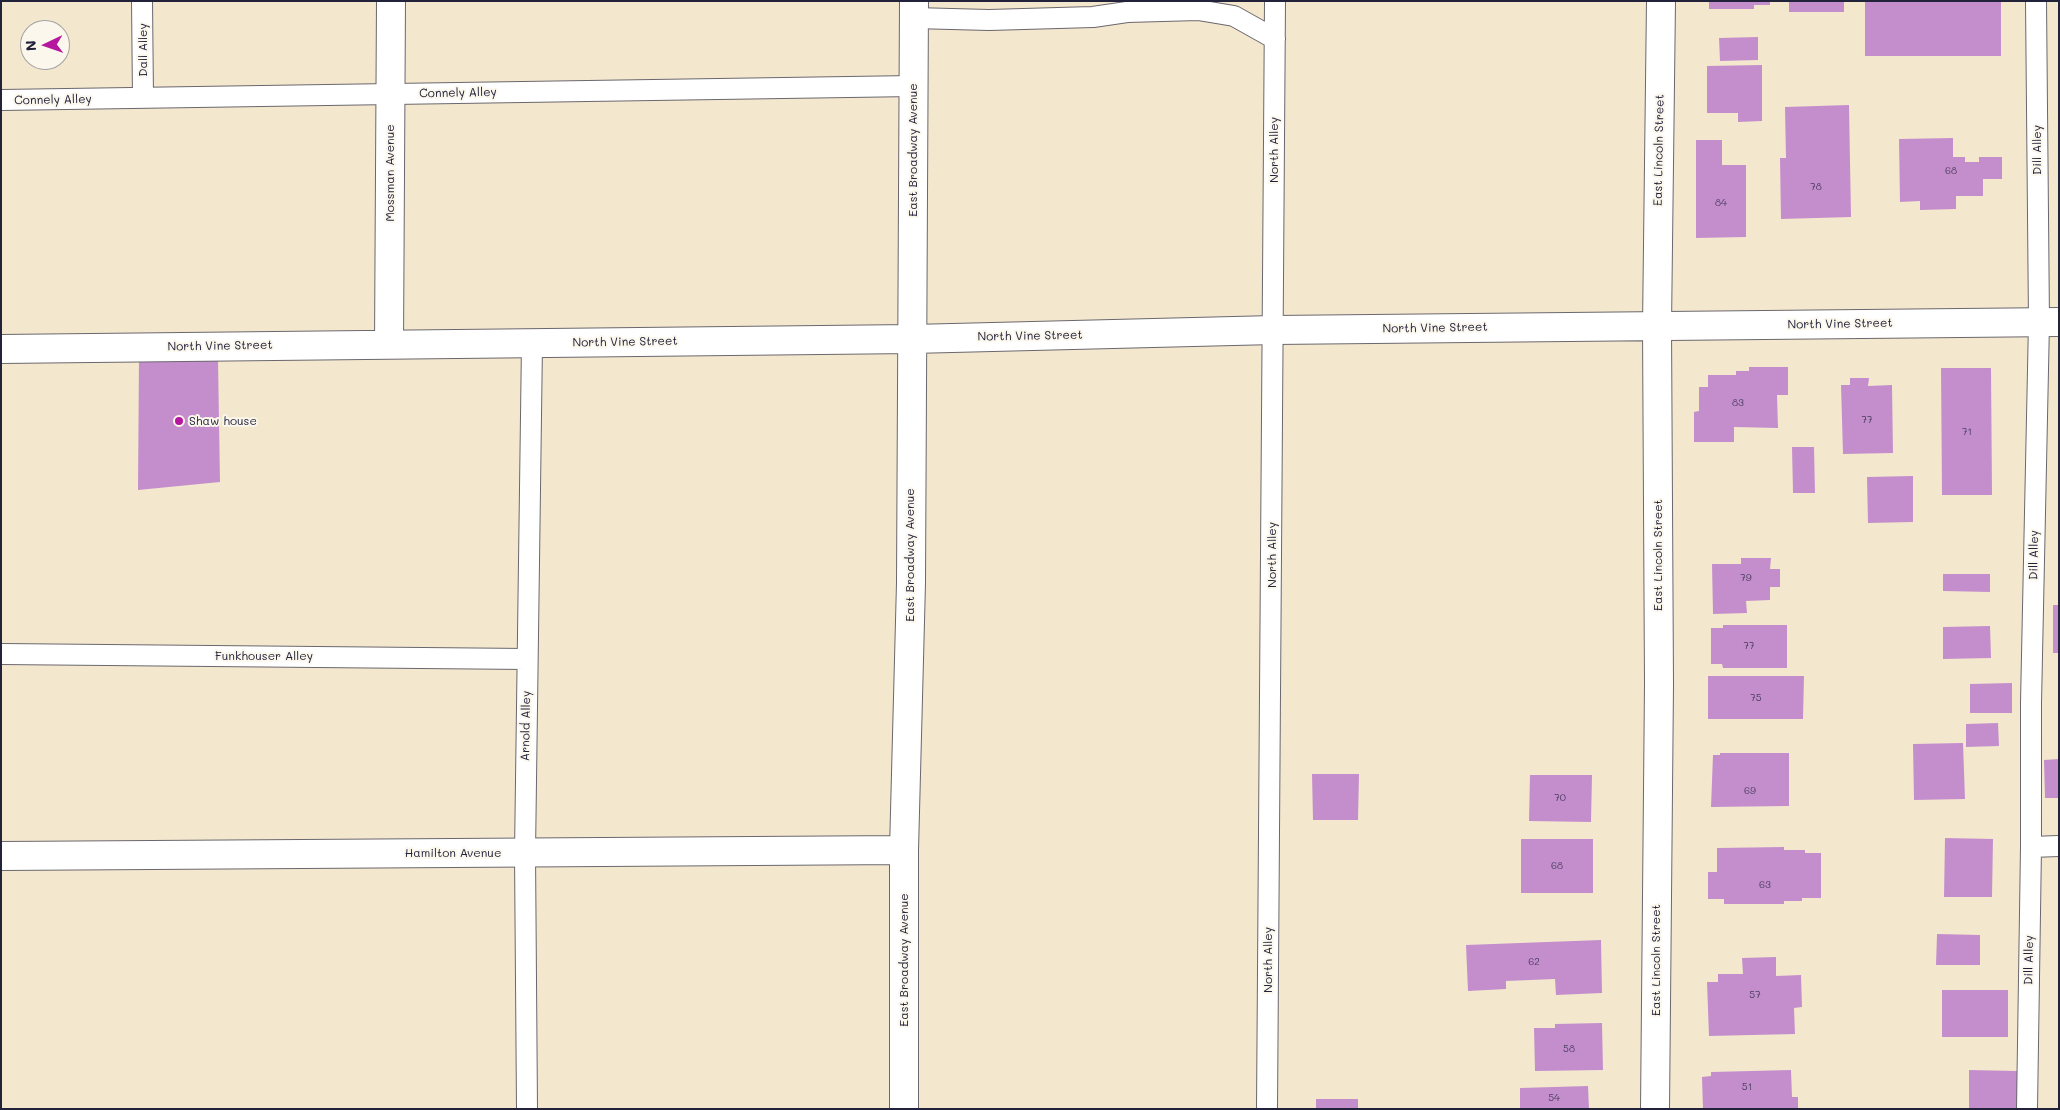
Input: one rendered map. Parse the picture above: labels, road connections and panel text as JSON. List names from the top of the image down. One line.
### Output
{"streets":{"street":["East Broadway Avenue","East Lincoln Street","Mossman Avenue","North Vine Street","Hamilton Avenue"],"lane":["Dall Alley","Connely Alley","North Alley","Dill Alley","Funkhouser Alley","Arnold Alley"]},"crossings":[["Dall Alley","Connely Alley"],["Connely Alley","East Broadway Avenue"],["Connely Alley","Mossman Avenue"],["East Broadway Avenue","North Vine Street"],["East Broadway Avenue","Hamilton Avenue"],["North Alley","North Vine Street"],["East Lincoln Street","North Vine Street"],["Dill Alley","North Vine Street"],["Mossman Avenue","North Vine Street"],["North Vine Street","Arnold Alley"],["Funkhouser Alley","Arnold Alley"],["Arnold Alley","Hamilton Avenue"]],"places":["Shaw house"],"house_numbers":["68","78","84","83","77","71","79","77","75","69","70","68","63","62","57","58","51","54"],"north":"left"}
